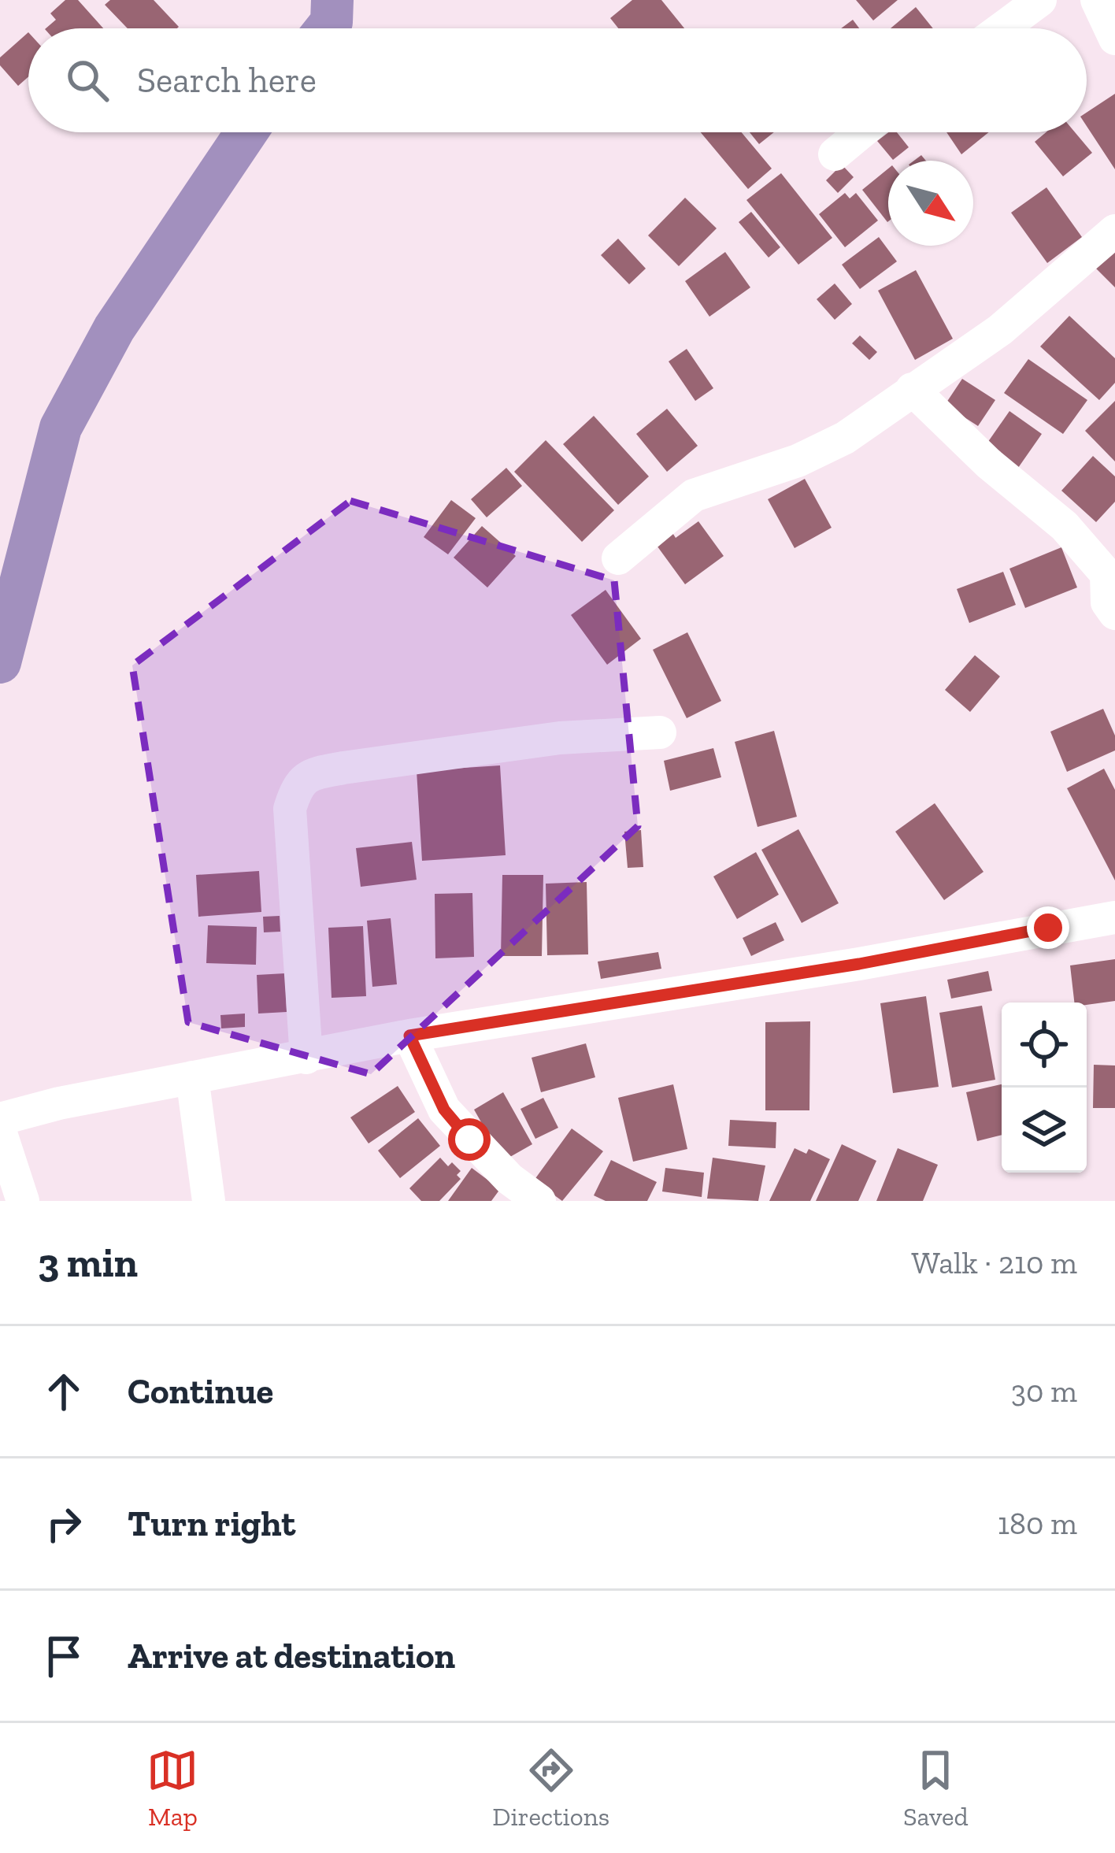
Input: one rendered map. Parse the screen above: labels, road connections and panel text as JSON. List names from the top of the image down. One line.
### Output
{"north":"bottom right","page":{"search":"Search here","heading":["3 min","Walk · 210 m"],"list":[["Continue","30 m"],["Turn right","180 m"],"Arrive at destination"],"nav":["Map","Directions","Saved"]}}
